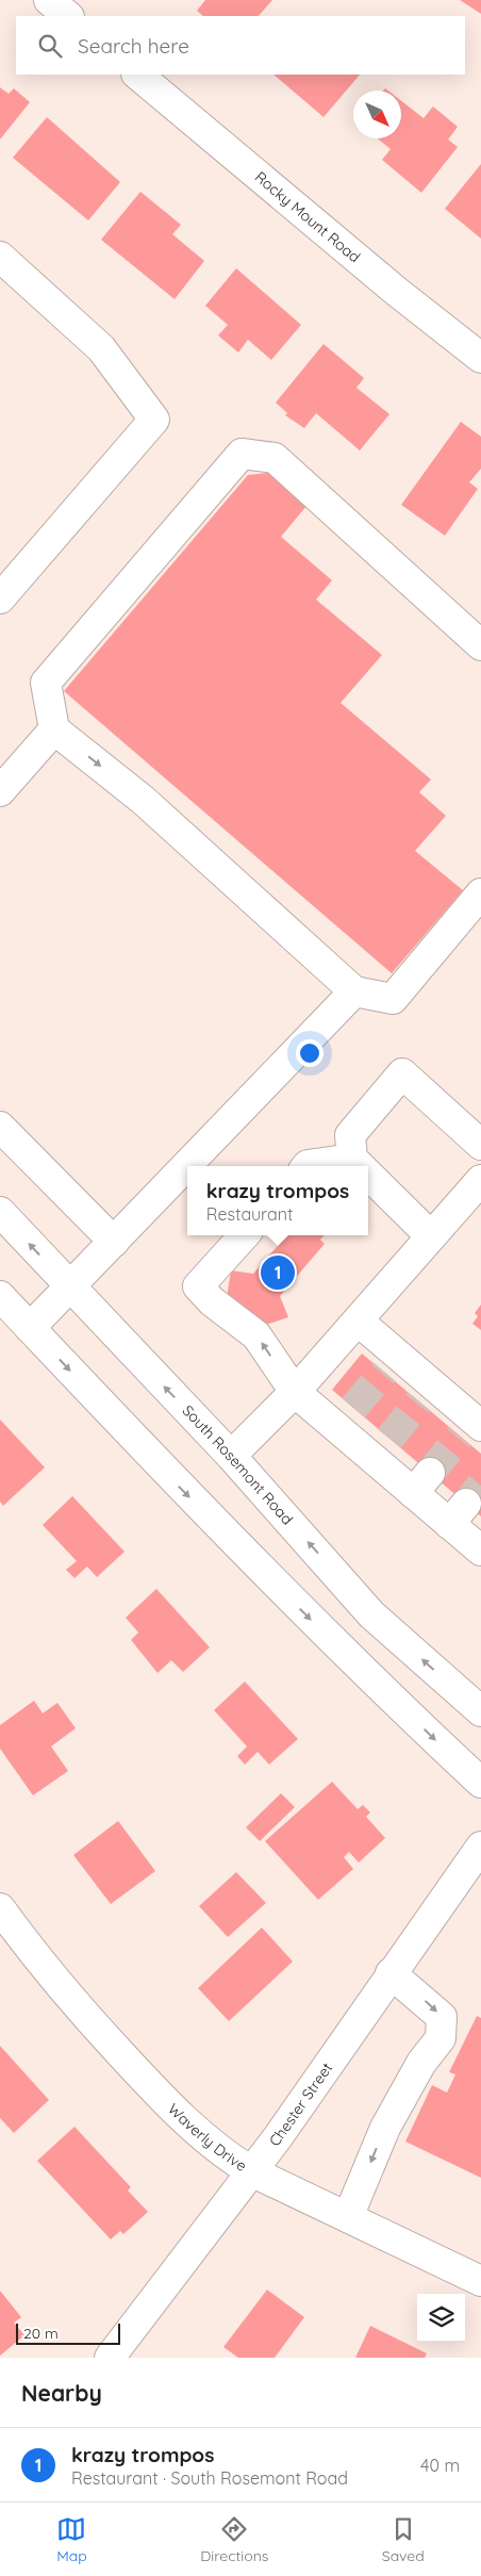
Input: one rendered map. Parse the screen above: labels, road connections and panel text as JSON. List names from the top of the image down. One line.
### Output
{"streets":{"street":["Rocky Mount Road","South Rosemont Road","Chester Street","Waverly Drive"]},"crossings":[["Chester Street","Waverly Drive"]],"scale_bar":"20 m","north":"bottom right","page":{"search":"Search here","popup":["krazy trompos","Restaurant"],"pins":"1","scale":"20 m","heading":"Nearby","list":[{"mark":"1","name":"krazy trompos","note":"Restaurant · South Rosemont Road","value":"40 m"}],"nav":["Map","Directions","Saved"]}}
